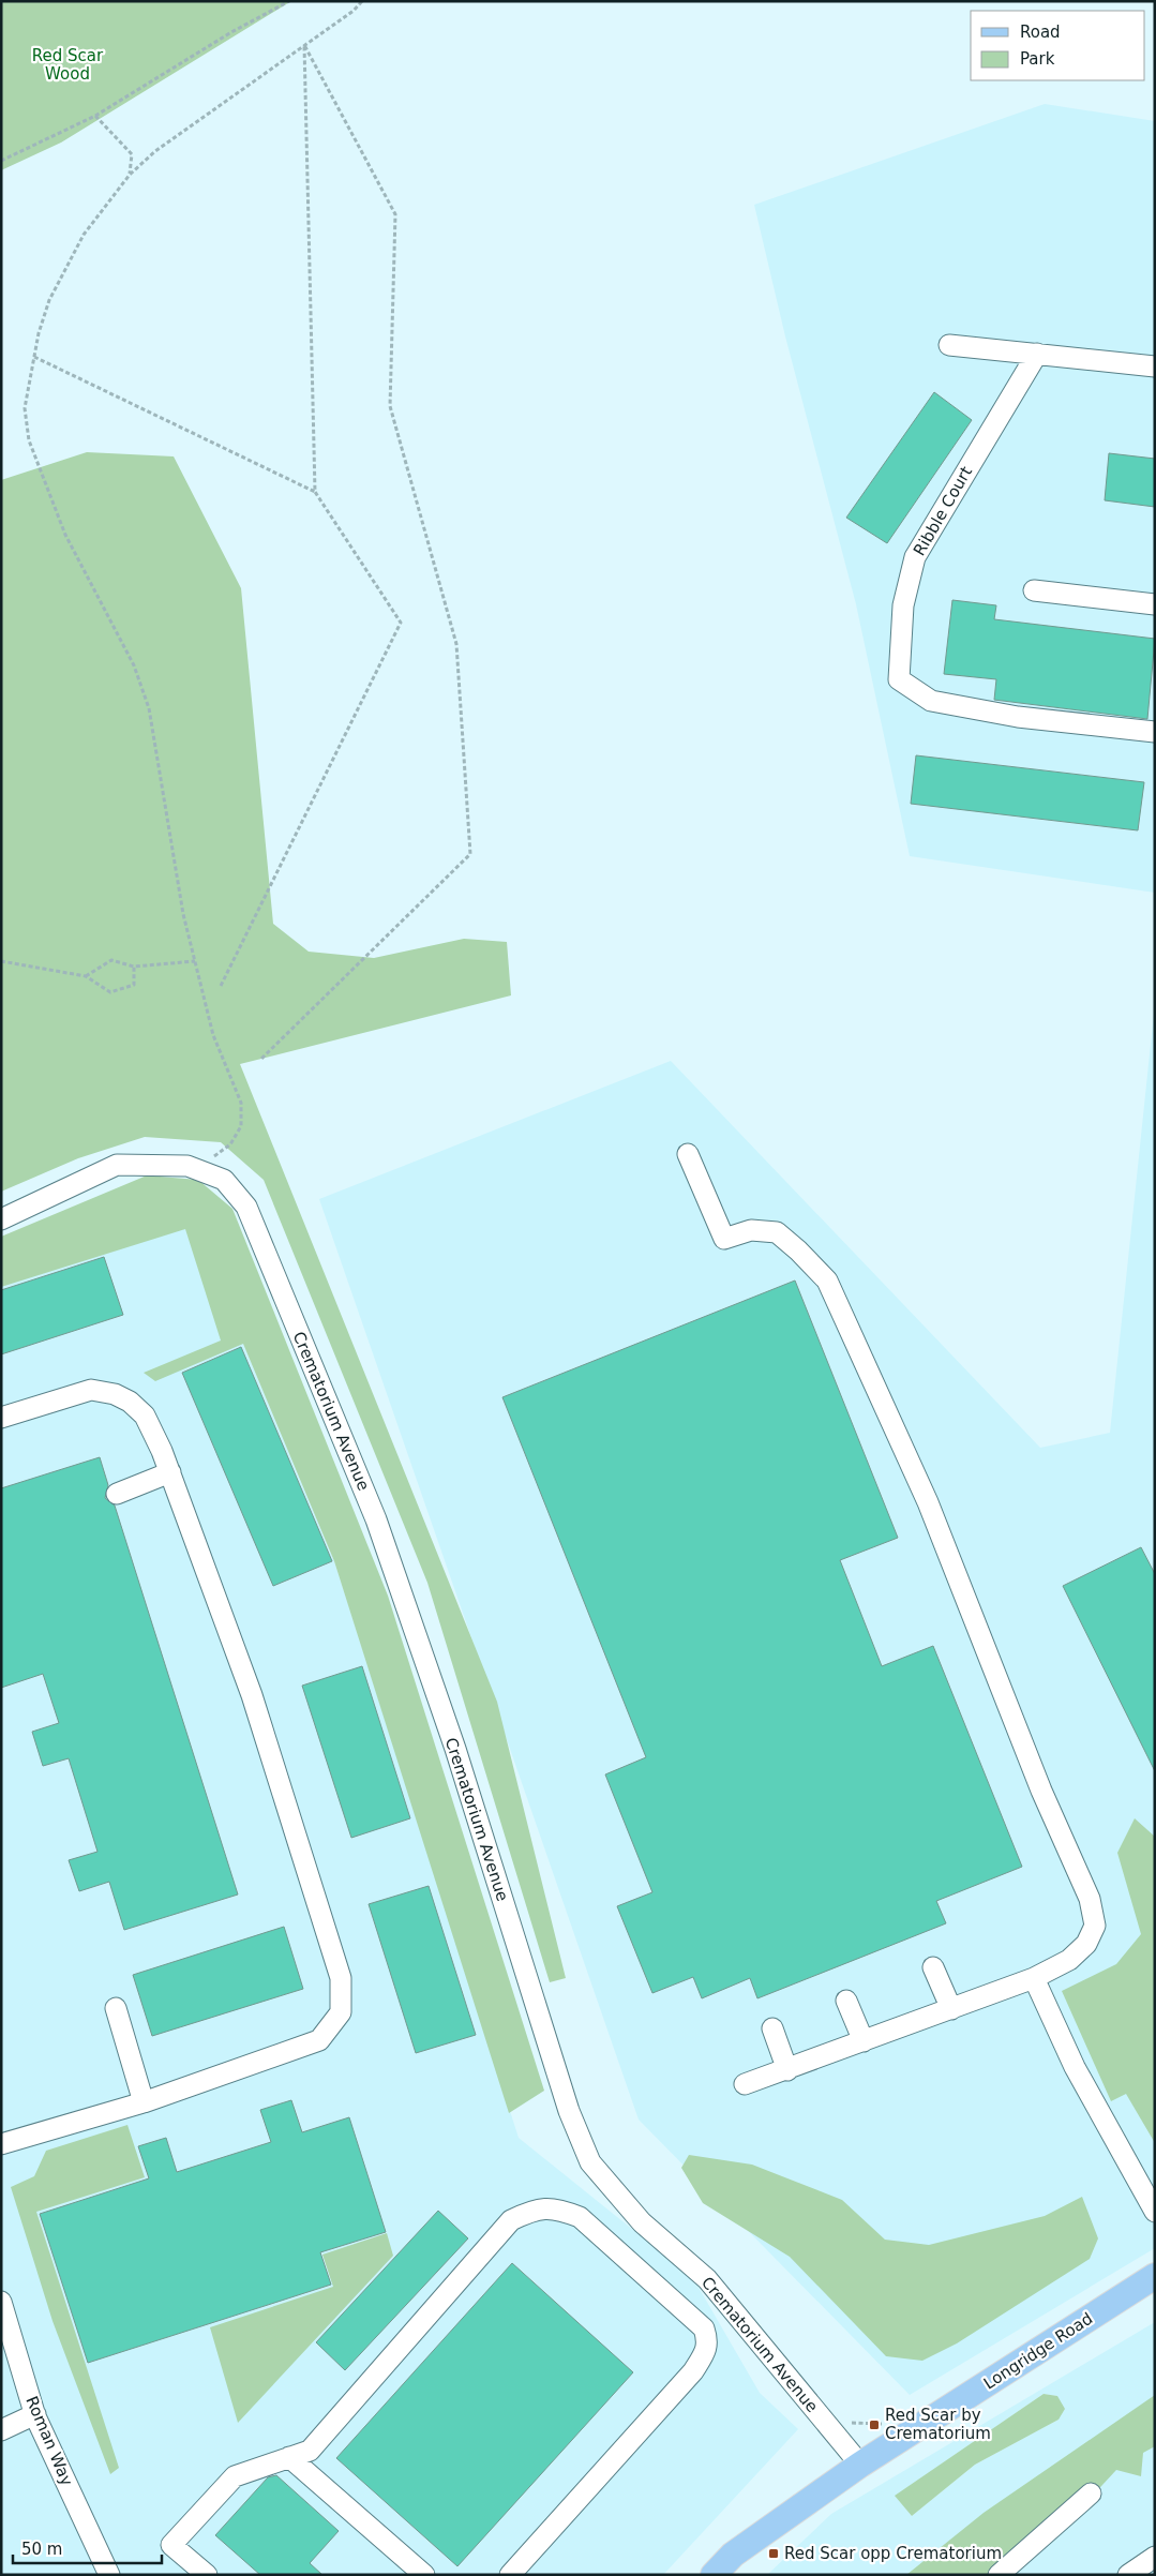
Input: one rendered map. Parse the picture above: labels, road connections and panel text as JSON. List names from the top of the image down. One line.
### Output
{"streets":{"main road":["Longridge Road"],"lane":["Ribble Court","Crematorium Avenue","Roman Way"]},"crossings":[["Crematorium Avenue","Longridge Road"]],"parks":["Red Scar Wood"],"places":{"transit":["Red Scar by Crematorium","Red Scar opp Crematorium"]},"legend":["Road","Park"],"scale_bar":"50 m"}
